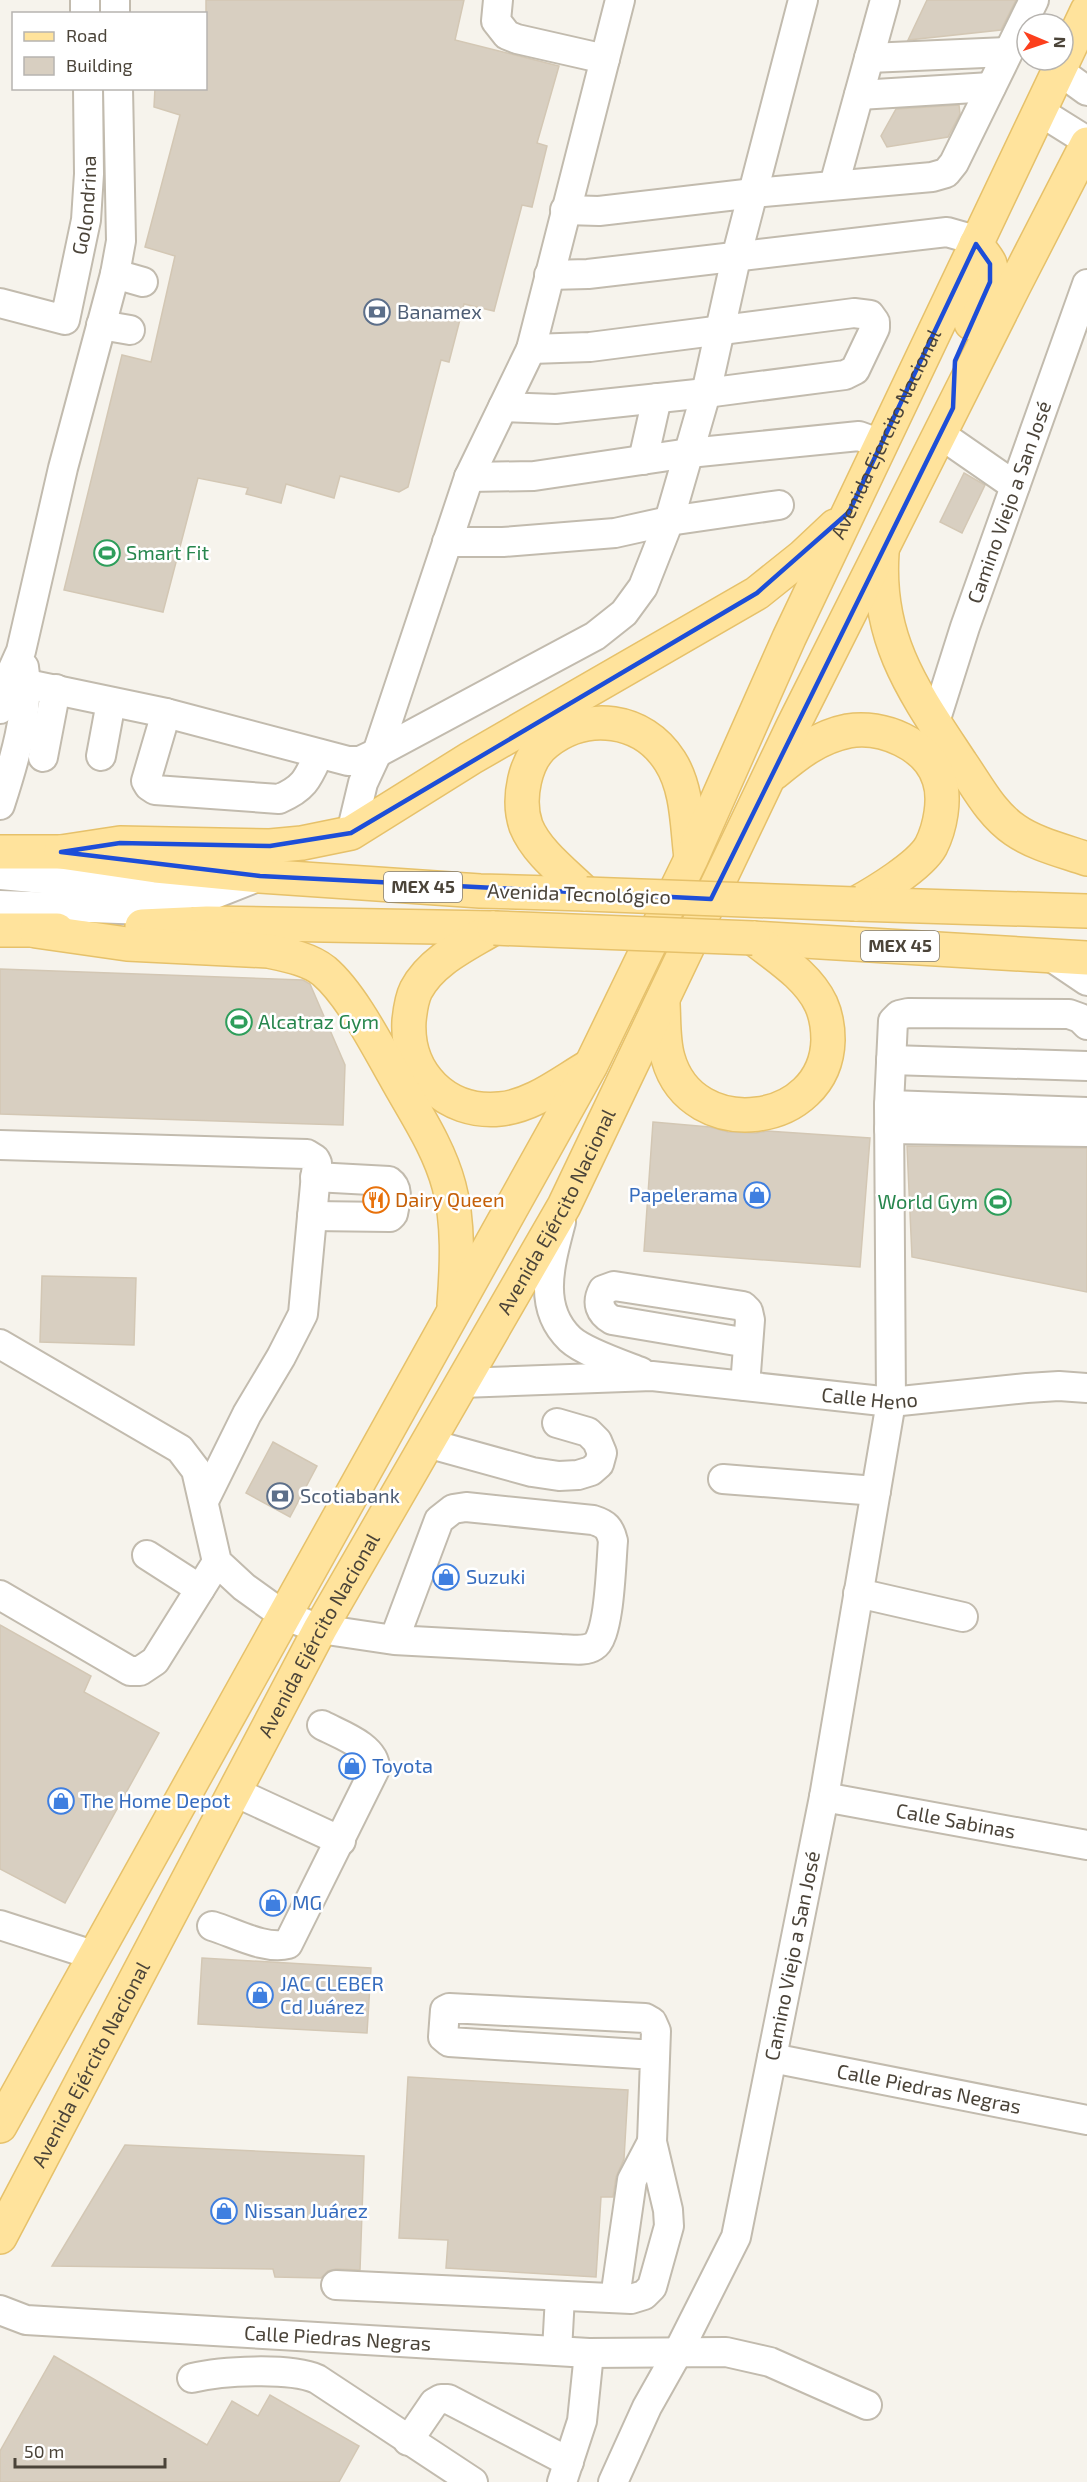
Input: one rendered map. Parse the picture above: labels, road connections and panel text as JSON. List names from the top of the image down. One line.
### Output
{"streets":{"main road":["Avenida Ejercito Nacional","MEX 45","Avenida Tecnológico","Avenida Ejército Nacional"],"street":["Golondrina","Camino Viejo a San José","Calle Heno","Calle Sabinas","Calle Piedras Negras"]},"crossings":[["Avenida Ejercito Nacional","Avenida Ejército Nacional"],["Camino Viejo a San José","Calle Heno"],["Camino Viejo a San José","Calle Sabinas"],["Camino Viejo a San José","Calle Piedras Negras"],["Avenida Ejército Nacional","Calle Heno"]],"places":{"bank":["Banamex","Scotiabank"],"sports":["Smart Fit","Alcatraz Gym","World Gym"],"shop":["Papelerama","Suzuki","Toyota","The Home Depot","MG","JAC CLEBER Cd Juárez","Nissan Juárez"],"restaurant":["Dairy Queen"]},"legend":["Road","Building"],"scale_bar":"50 m","north":"right"}
